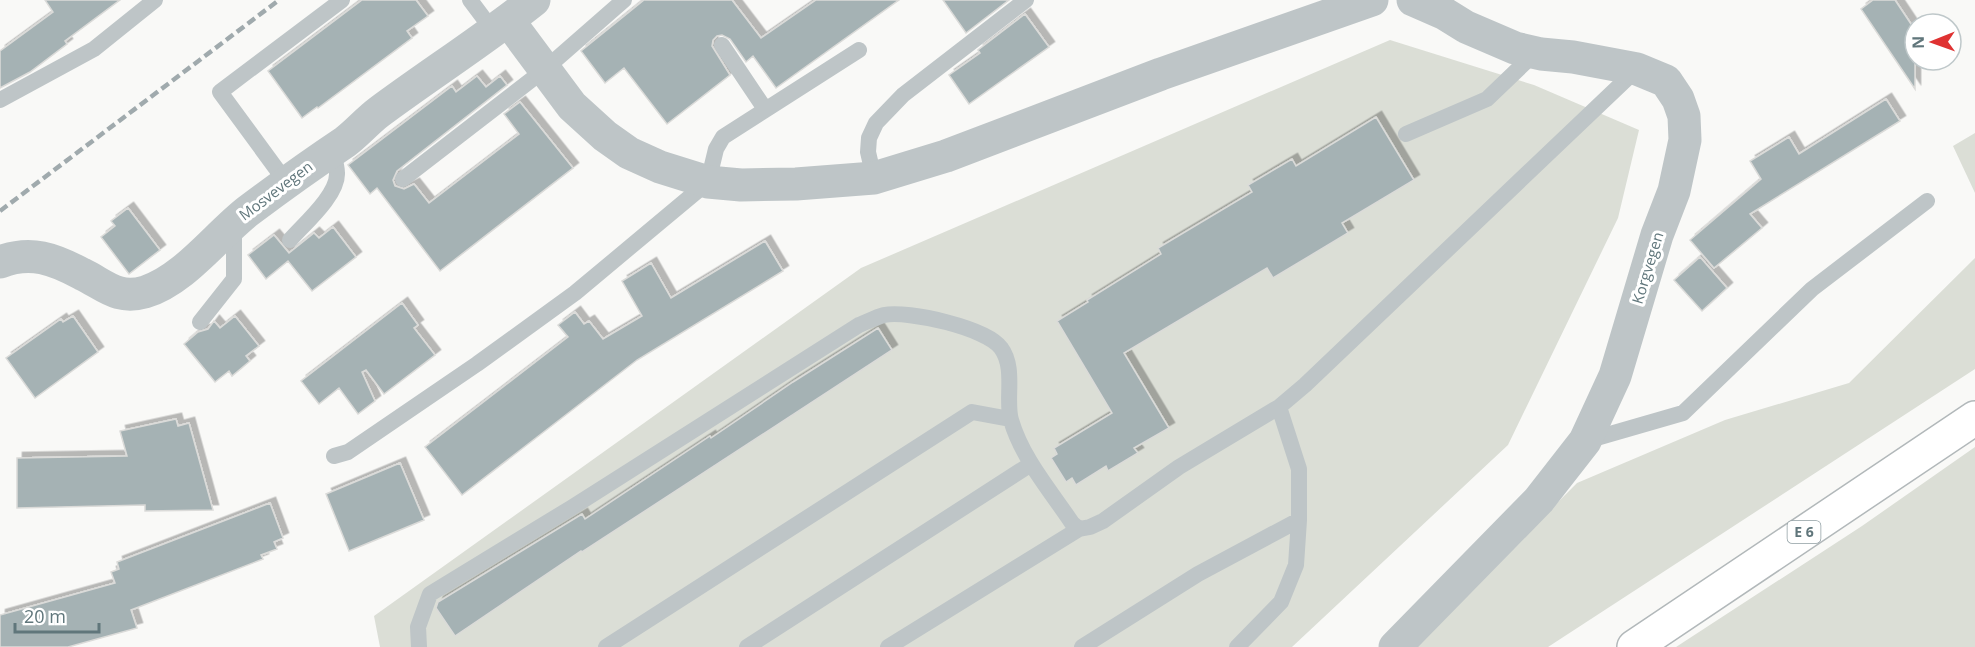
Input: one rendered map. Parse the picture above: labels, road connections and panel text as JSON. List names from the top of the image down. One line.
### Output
{"streets":{"highway":["E 6"],"street":["Mosvevegen","Korgvegen"]},"scale_bar":"20 m","north":"left"}
